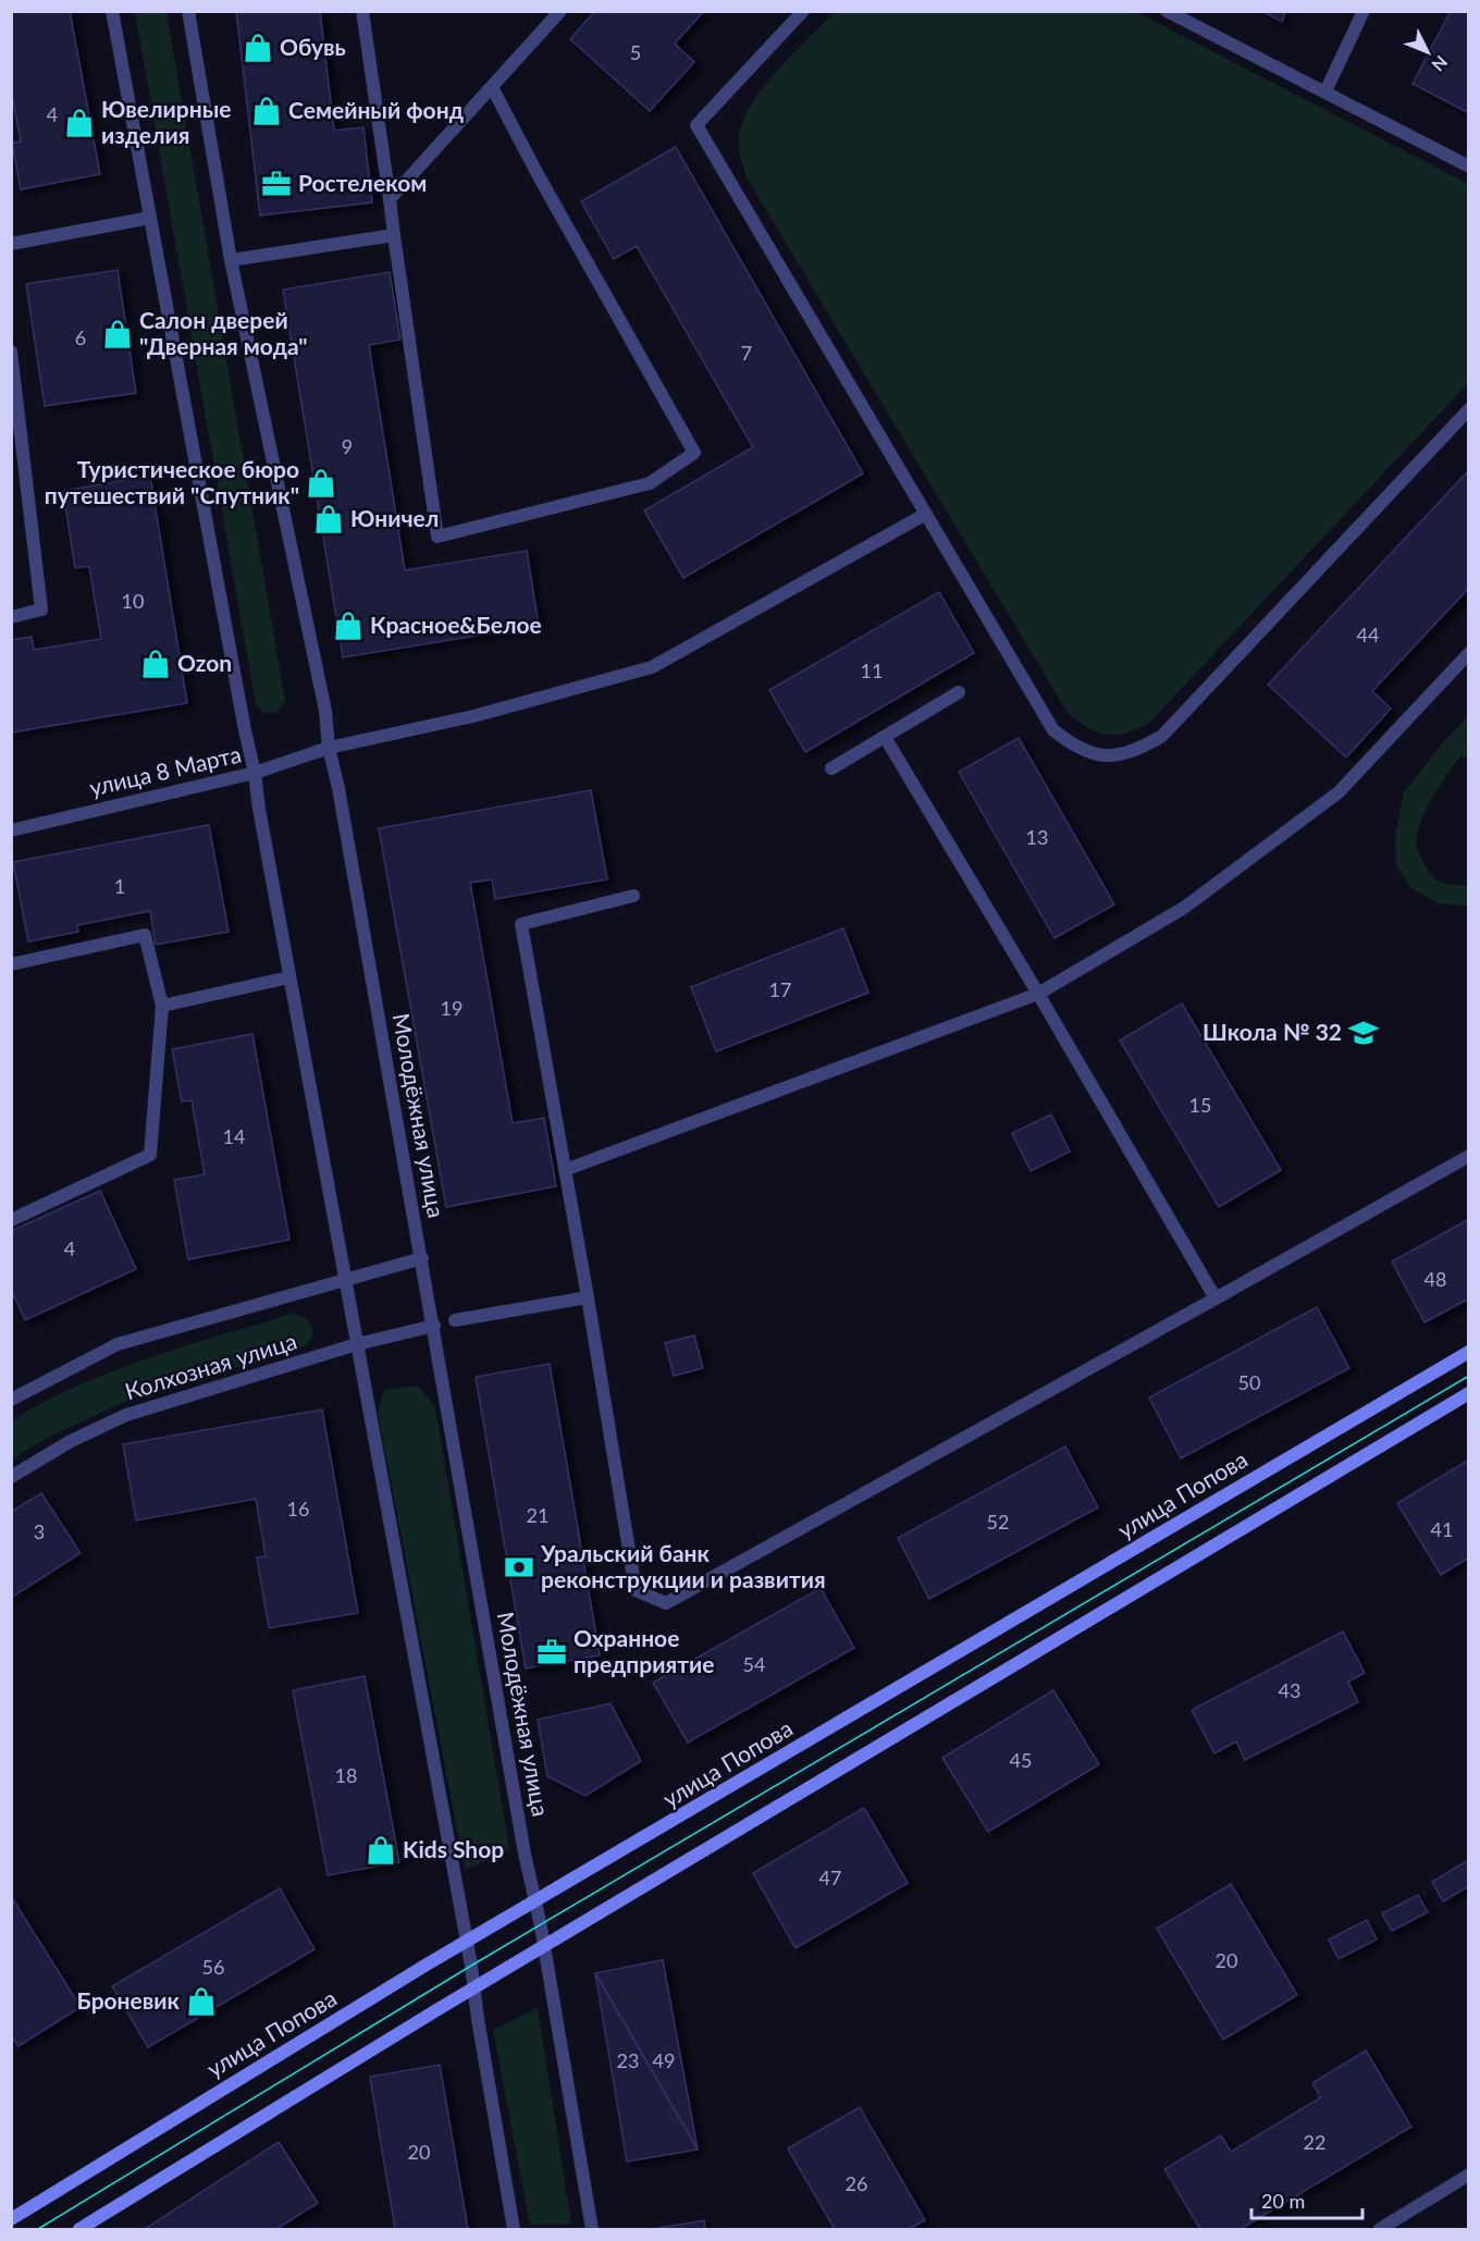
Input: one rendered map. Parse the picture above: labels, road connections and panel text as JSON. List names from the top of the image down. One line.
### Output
{"streets":{"street":["улица 8 Марта","Молодёжная улица","Колхозная улица","улица Попова"]},"crossings":[["улица 8 Марта","Молодёжная улица"],["Молодёжная улица","Колхозная улица"],["Молодёжная улица","улица Попова"]],"places":{"shop":["Обувь","Семейный фонд","Ювелирные изделия","Салон дверей \"Дверная мода\"","Туристическое бюро путешествий \"Спутник\"","Юничел","Красное&Белое","Ozon","Kids Shop","Броневик"],"office":["Ростелеком","Охранное предприятие"],"school or university":["Школа № 32"],"bank":["Уральский банк реконструкции и развития"]},"house_numbers":["5","4","6","7","9","10","44","11","13","1","17","19","15","14","4","48","50","16","21","52","41","3","54","43","45","18","47","20","56","23","49","22","20","26"],"scale_bar":"20 m","north":"bottom right"}
